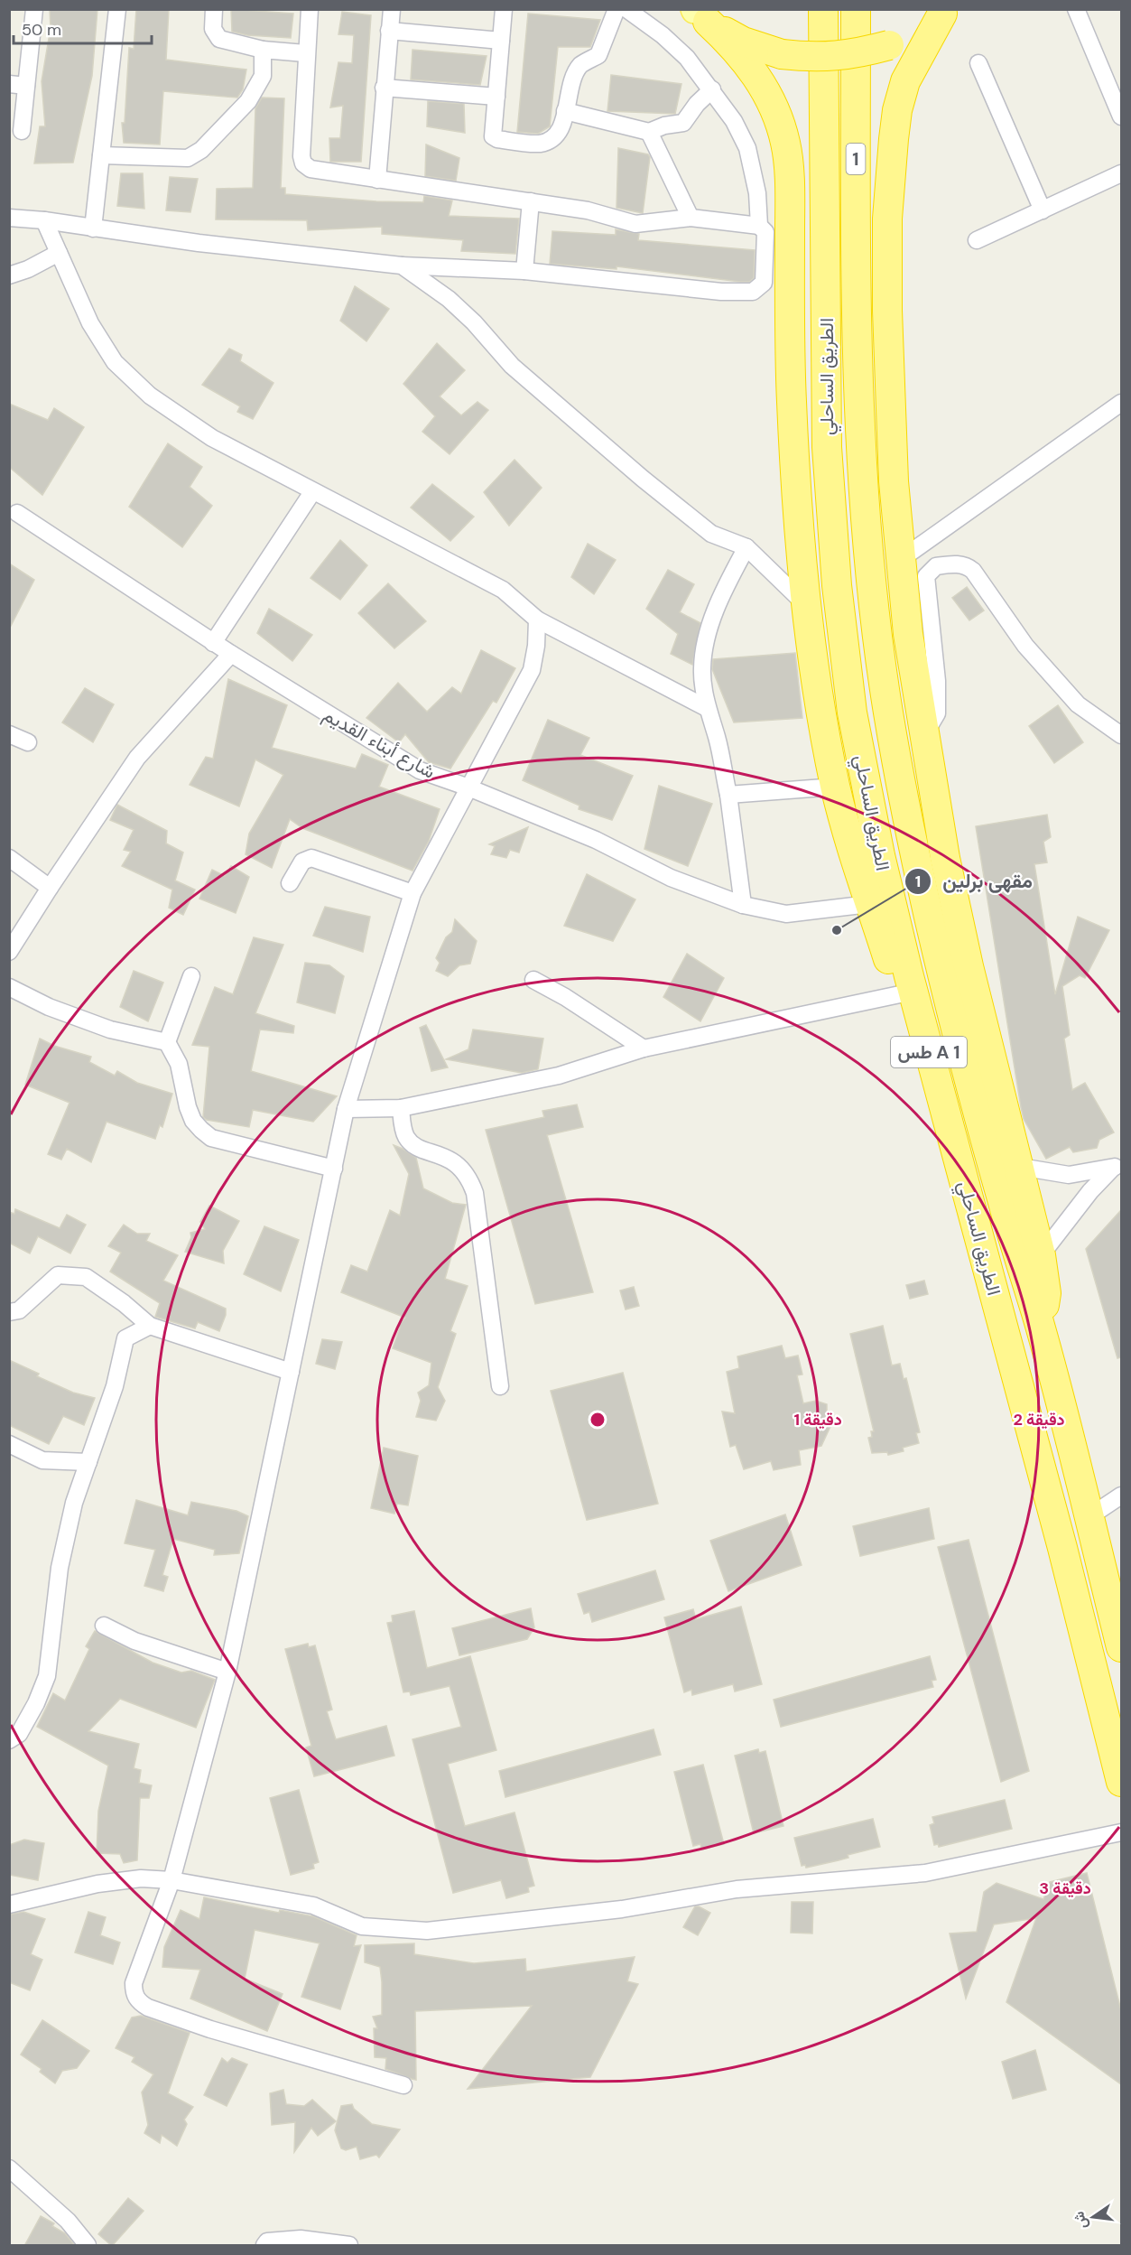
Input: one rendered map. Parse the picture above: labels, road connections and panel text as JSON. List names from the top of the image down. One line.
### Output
{"streets":{"highway":["1","الطريق الساحلي","طس A 1"],"street":["شارع أبناء القديم"]},"places":["مقهى برلين"],"scale_bar":"50 m","north":"left","rings":["1 دقيقة","2 دقيقة","3 دقيقة"]}
